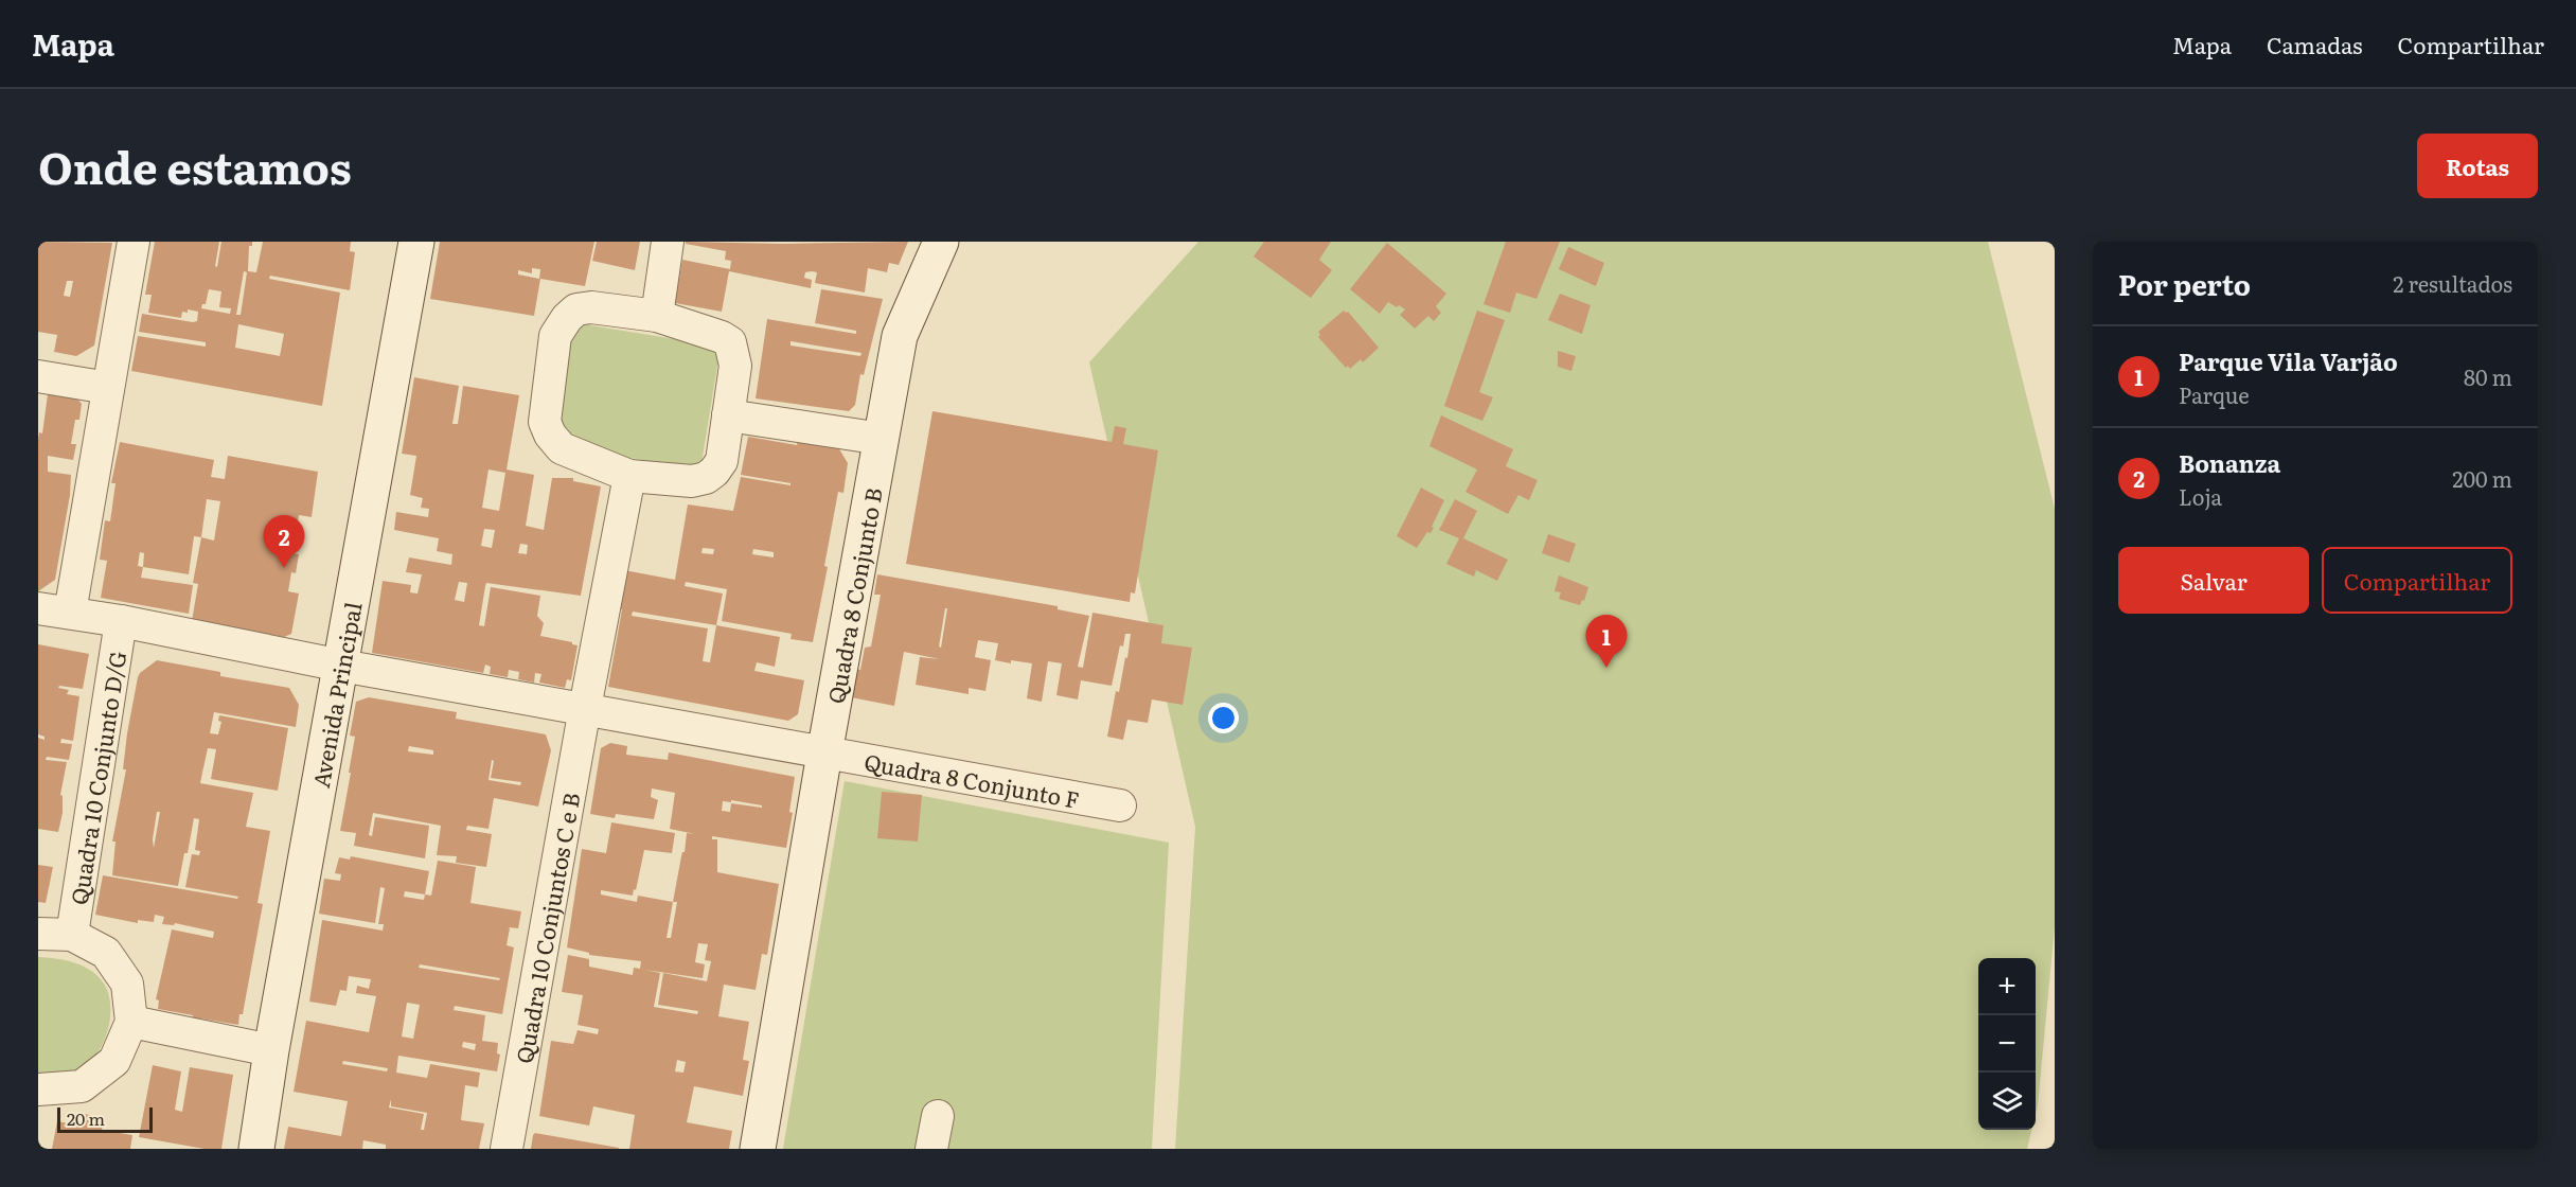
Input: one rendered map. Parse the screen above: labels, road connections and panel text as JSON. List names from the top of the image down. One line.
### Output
{"streets":{"street":["Quadra 8 Conjunto B","Avenida Principal","Quadra 10 Conjunto D/G","Quadra 8 Conjunto F","Quadra 10 Conjuntos C e B"]},"crossings":[["Quadra 8 Conjunto B","Quadra 8 Conjunto F"],["Avenida Principal","Quadra 8 Conjunto F"],["Quadra 10 Conjunto D/G","Quadra 8 Conjunto F"],["Quadra 8 Conjunto F","Quadra 10 Conjuntos C e B"]],"scale_bar":"20 m","page":{"header":"Mapa","nav":["Mapa","Camadas","Compartilhar"],"title":"Onde estamos","buttons":["Rotas",["Salvar","Compartilhar"]],"heading":["Por perto","2 resultados"],"list":[{"mark":"1","name":"Parque Vila Varjão","note":"Parque","value":"80 m"},{"mark":"2","name":"Bonanza","note":"Loja","value":"200 m"}],"pins":["2","1"],"map_buttons":["+","−"],"scale":"20 m"}}
